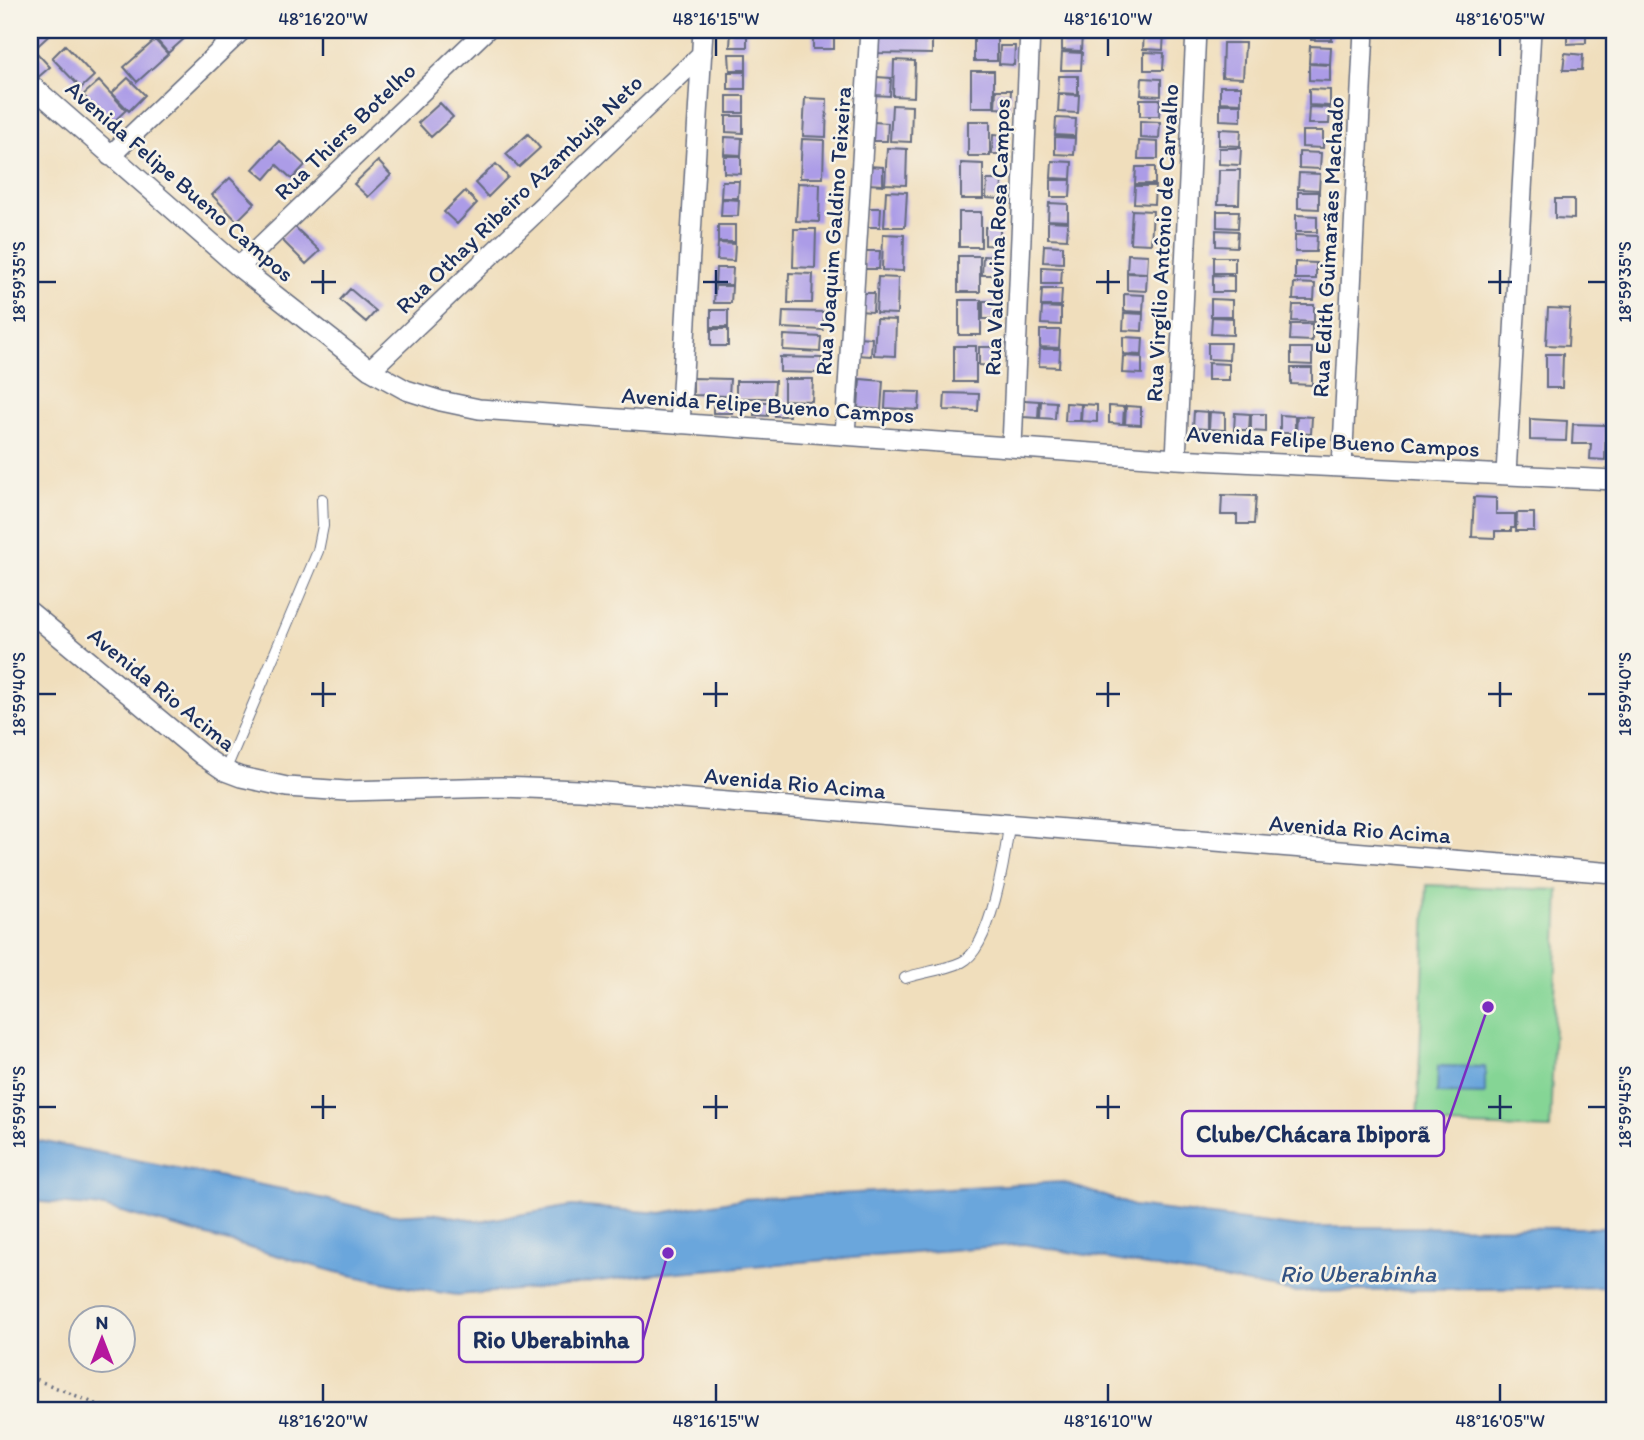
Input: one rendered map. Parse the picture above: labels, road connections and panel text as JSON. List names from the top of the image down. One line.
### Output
{"streets":{"street":["Rua Thiers Botelho","Avenida Felipe Bueno Campos","Rua Othay Ribeiro Azambuja Neto","Rua Joaquim Galdino Teixeira","Rua Valdevina Rosa Campos","Rua Virgílio Antônio de Carvalho","Rua Edith Guimarães Machado","Avenida Rio Acima"]},"crossings":[["Rua Thiers Botelho","Avenida Felipe Bueno Campos"],["Avenida Felipe Bueno Campos","Rua Othay Ribeiro Azambuja Neto"],["Avenida Felipe Bueno Campos","Rua Joaquim Galdino Teixeira"],["Avenida Felipe Bueno Campos","Rua Valdevina Rosa Campos"],["Avenida Felipe Bueno Campos","Rua Virgílio Antônio de Carvalho"],["Avenida Felipe Bueno Campos","Rua Edith Guimarães Machado"]],"water":["Rio Uberabinha"],"places":["Clube/Chácara Ibiporã","Rio Uberabinha"],"north":"top","coordinates":["48°16'20\"W","48°16'15\"W","48°16'10\"W","48°16'05\"W","18°59'35\"S","18°59'40\"S","18°59'45\"S"]}
